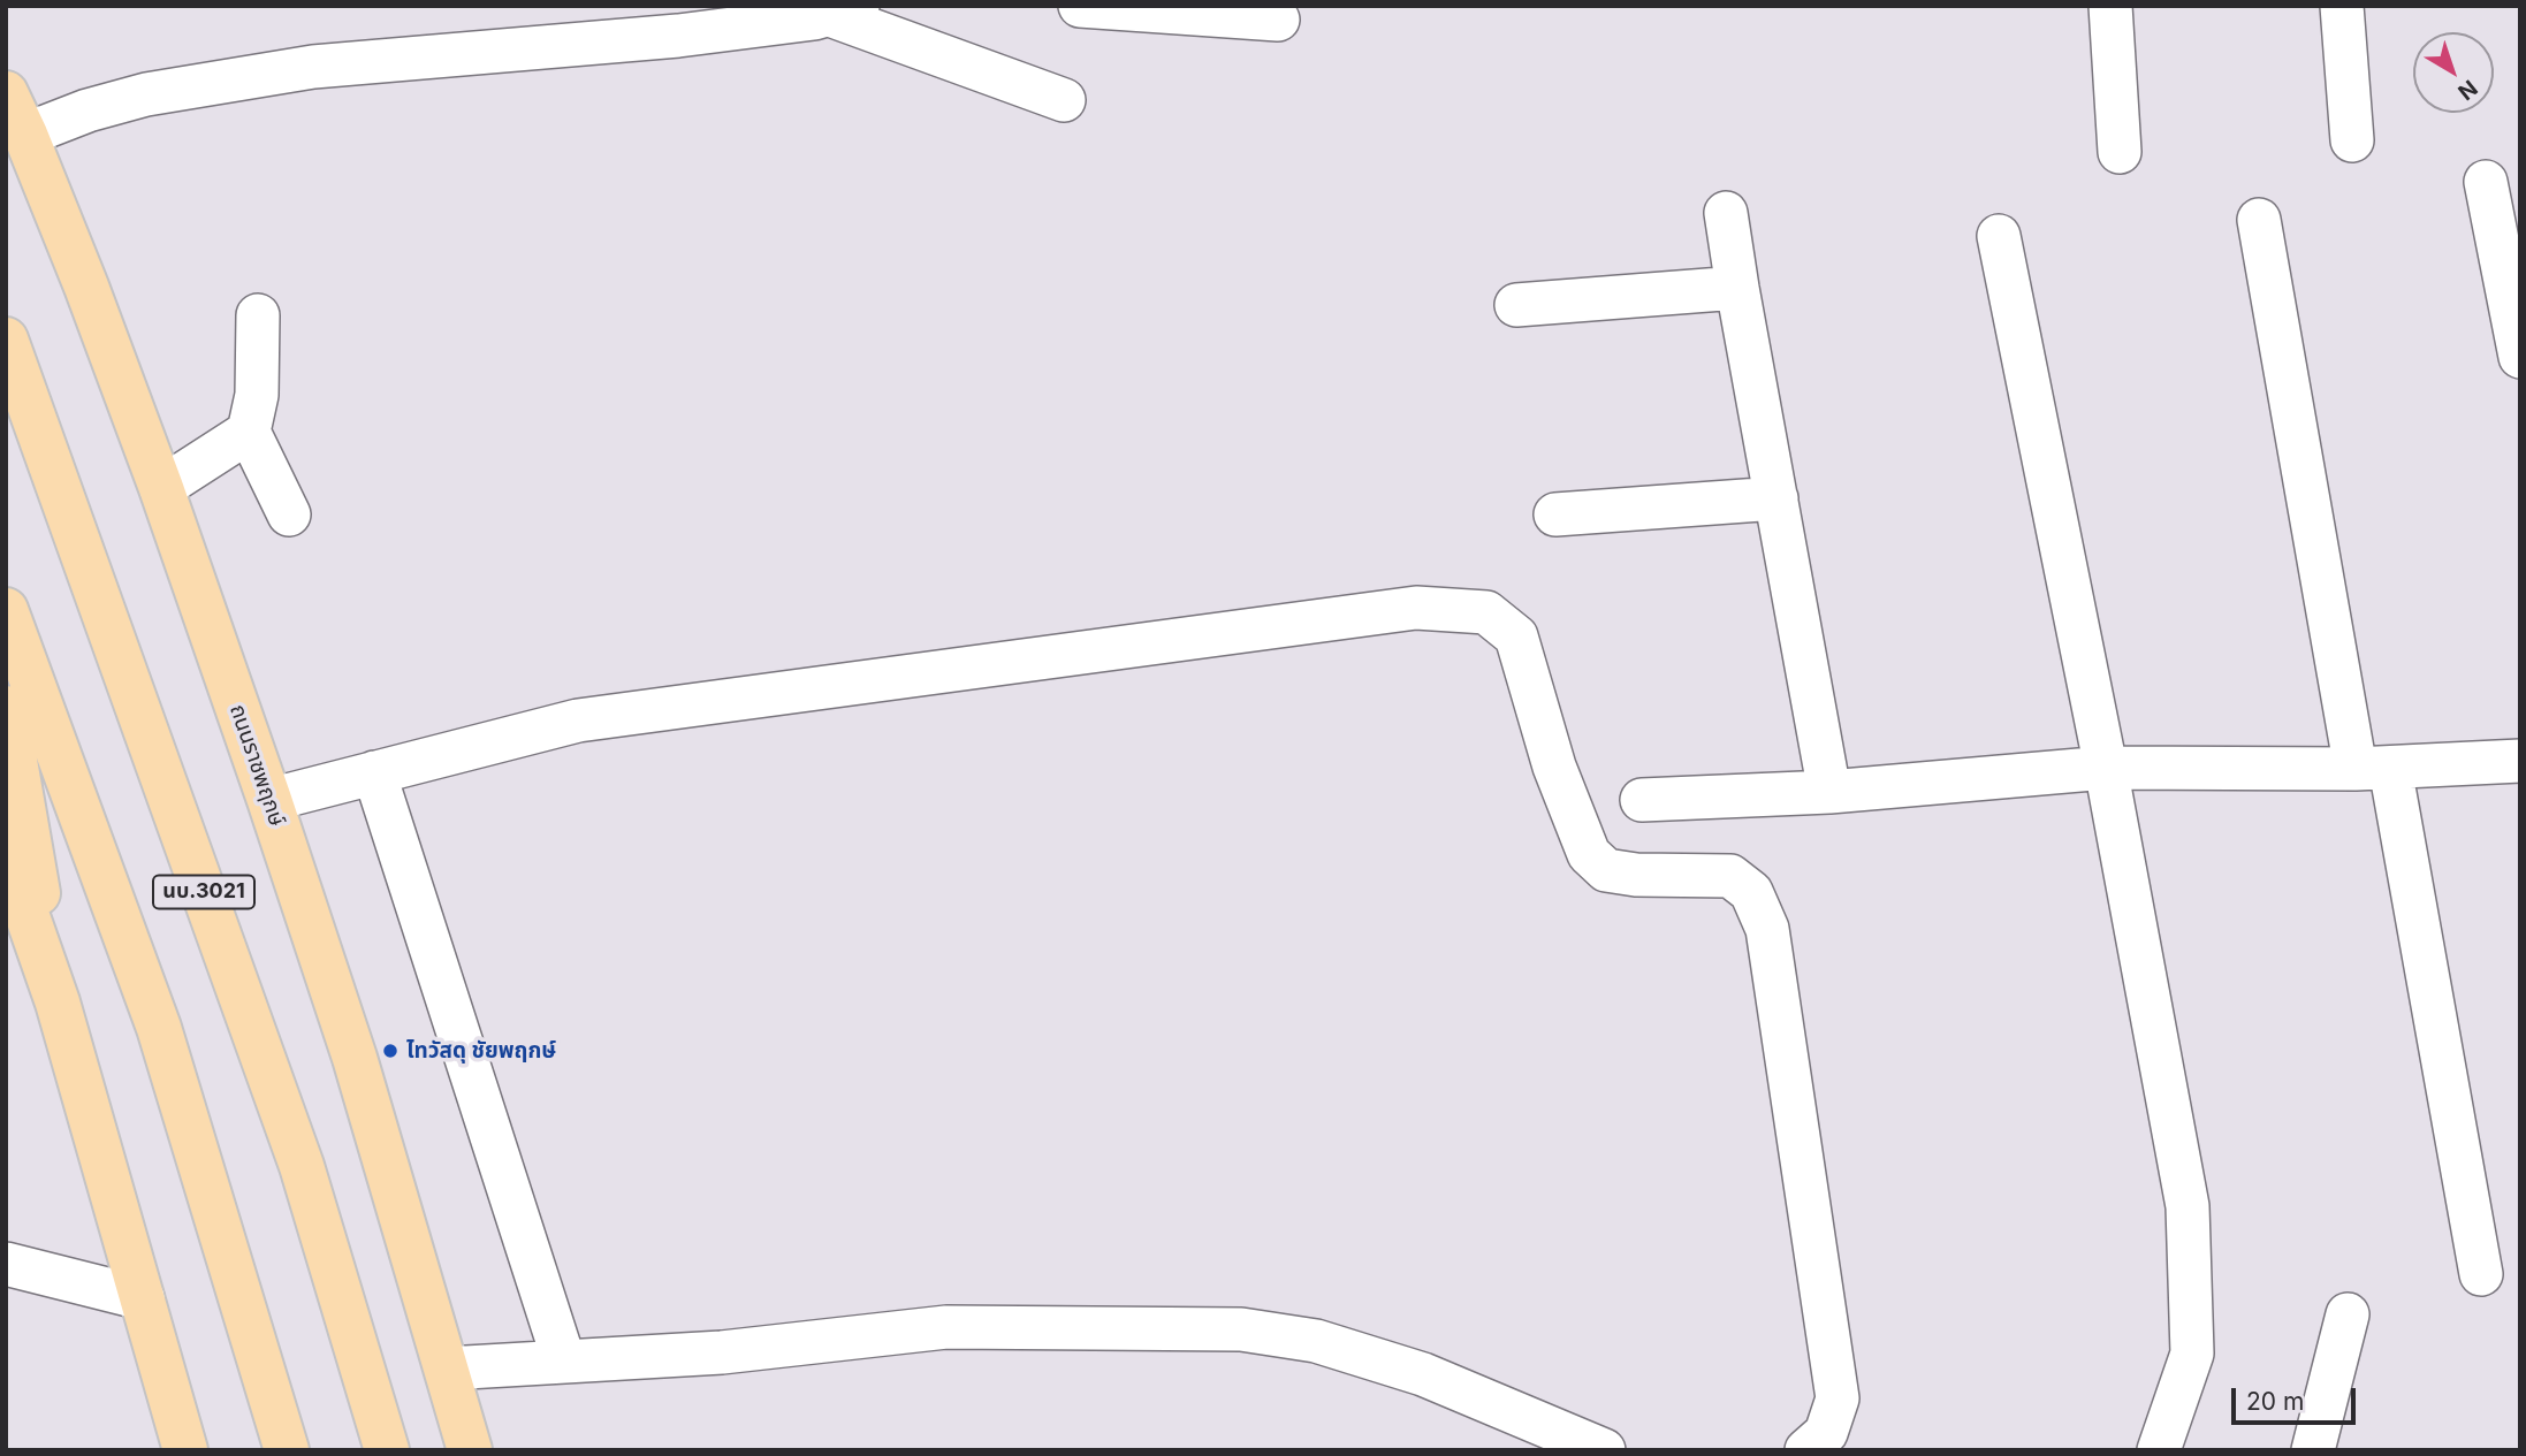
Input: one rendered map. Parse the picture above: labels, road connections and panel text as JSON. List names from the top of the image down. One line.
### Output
{"streets":{"main road":["ถนนราชพฤกษ์","นบ.3021"]},"places":["ไทวัสดุ ชัยพฤกษ์"],"scale_bar":"20 m","north":"bottom right"}
